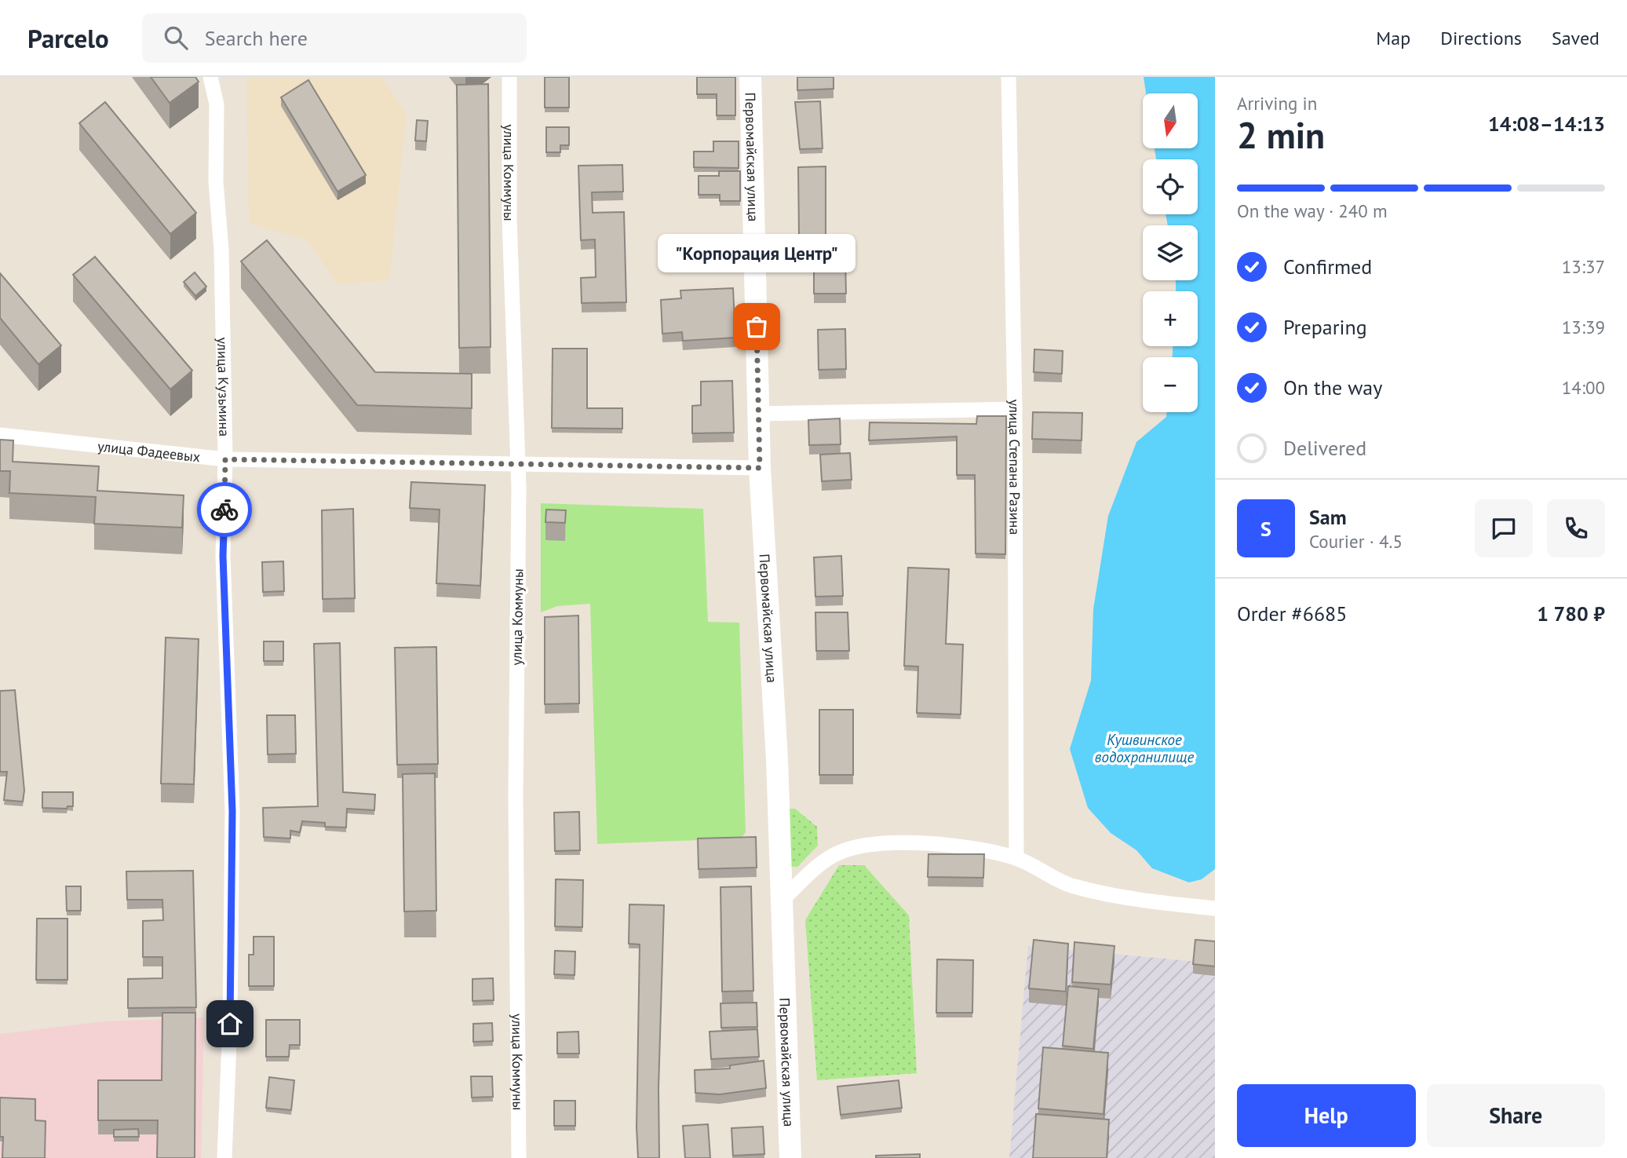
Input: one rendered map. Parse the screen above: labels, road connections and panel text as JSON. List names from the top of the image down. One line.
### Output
{"streets":{"main road":["Первомайская улица"],"street":["улица Коммуны","улица Кузьмина","улица Фадеевых","улица Степана Разина"]},"crossings":[["Первомайская улица","улица Фадеевых"],["улица Коммуны","улица Фадеевых"],["улица Кузьмина","улица Фадеевых"]],"water":["Кушвинское водохранилище"],"places":["\"Корпорация Центр\""],"north":"bottom","page":{"header":"Parcelo","search":"Search here","nav":["Map","Directions","Saved"],"heading":["2 min","Arriving in","14:08–14:13"],"panel":["Sam","Courier · 4.5","Order #6685","1 780 ₽"],"map_buttons":["+","−"],"bar":"On the way · 240 m","bubble":"\"Корпорация Центр\"","list":[["Confirmed","13:37"],["Preparing","13:39"],["On the way","14:00"],"Delivered"],"round":"S","buttons":["Help","Share"]}}
